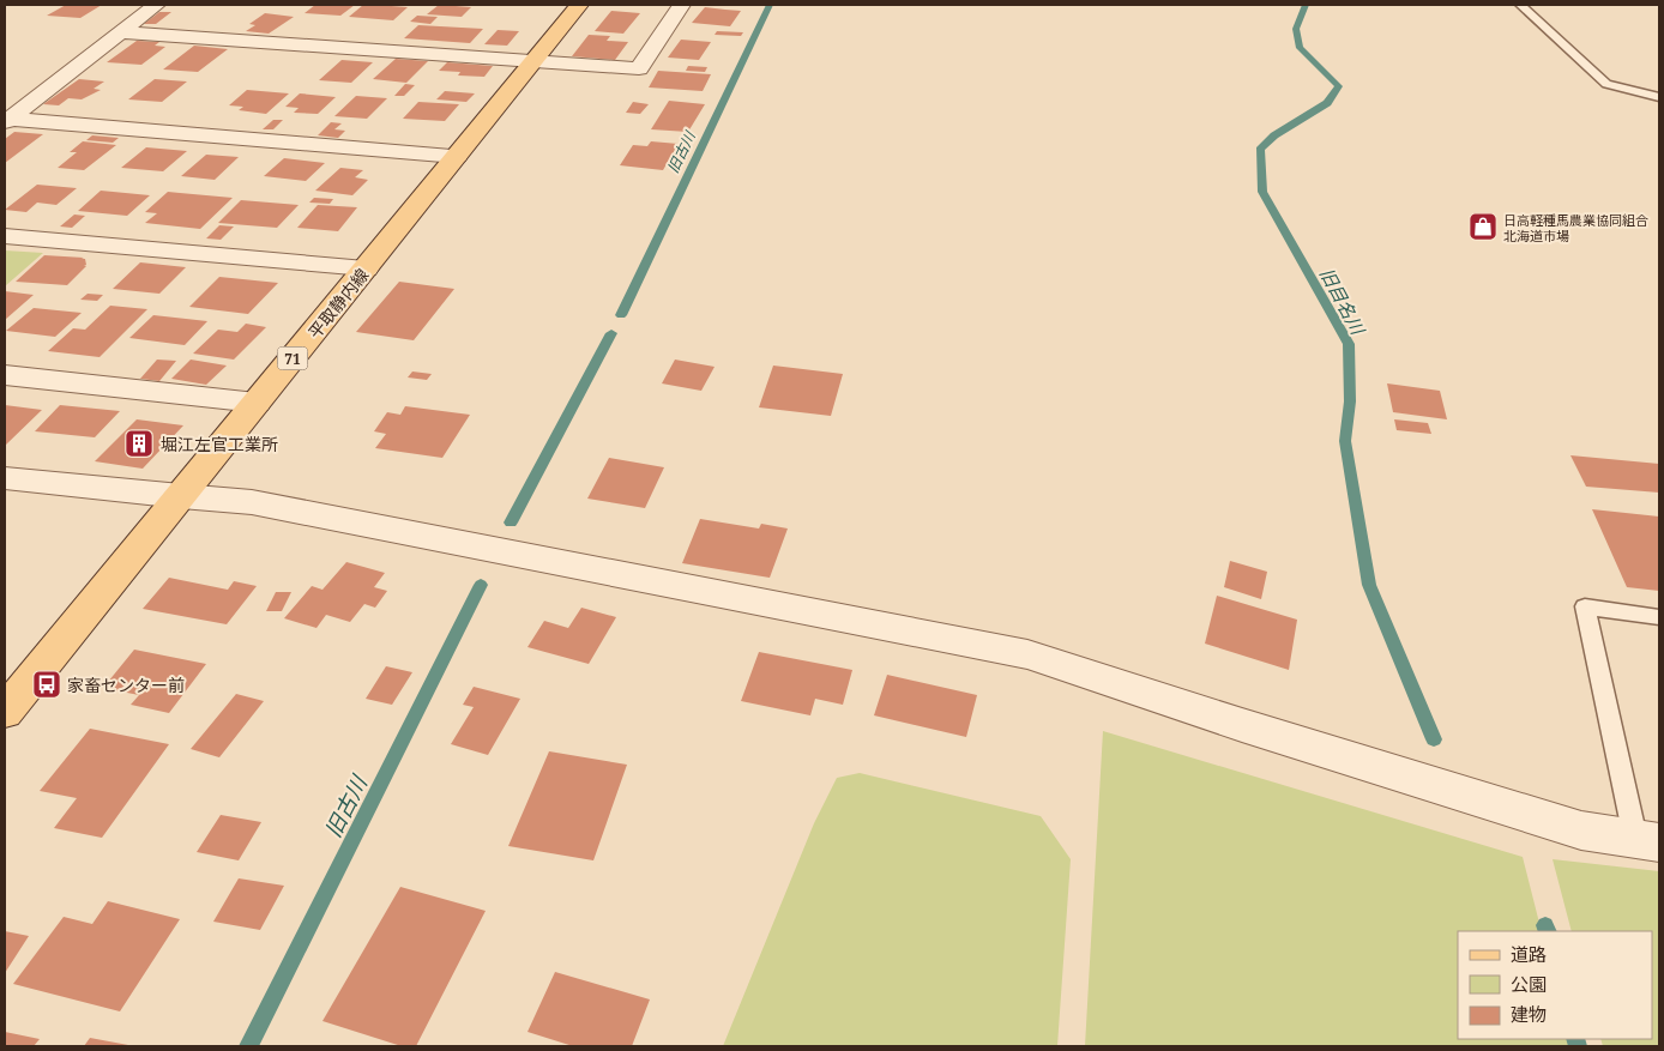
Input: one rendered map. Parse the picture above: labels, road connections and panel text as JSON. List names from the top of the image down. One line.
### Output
{"streets":{"main road":["平取静内線","71"]},"water":["旧古川","旧目名川"],"places":{"shop":["日高軽種馬農業協同組合 北海道市場"],"building":["堀江左官工業所"],"bus stop":["家畜センター前"]},"legend":["道路","公園","建物"]}
